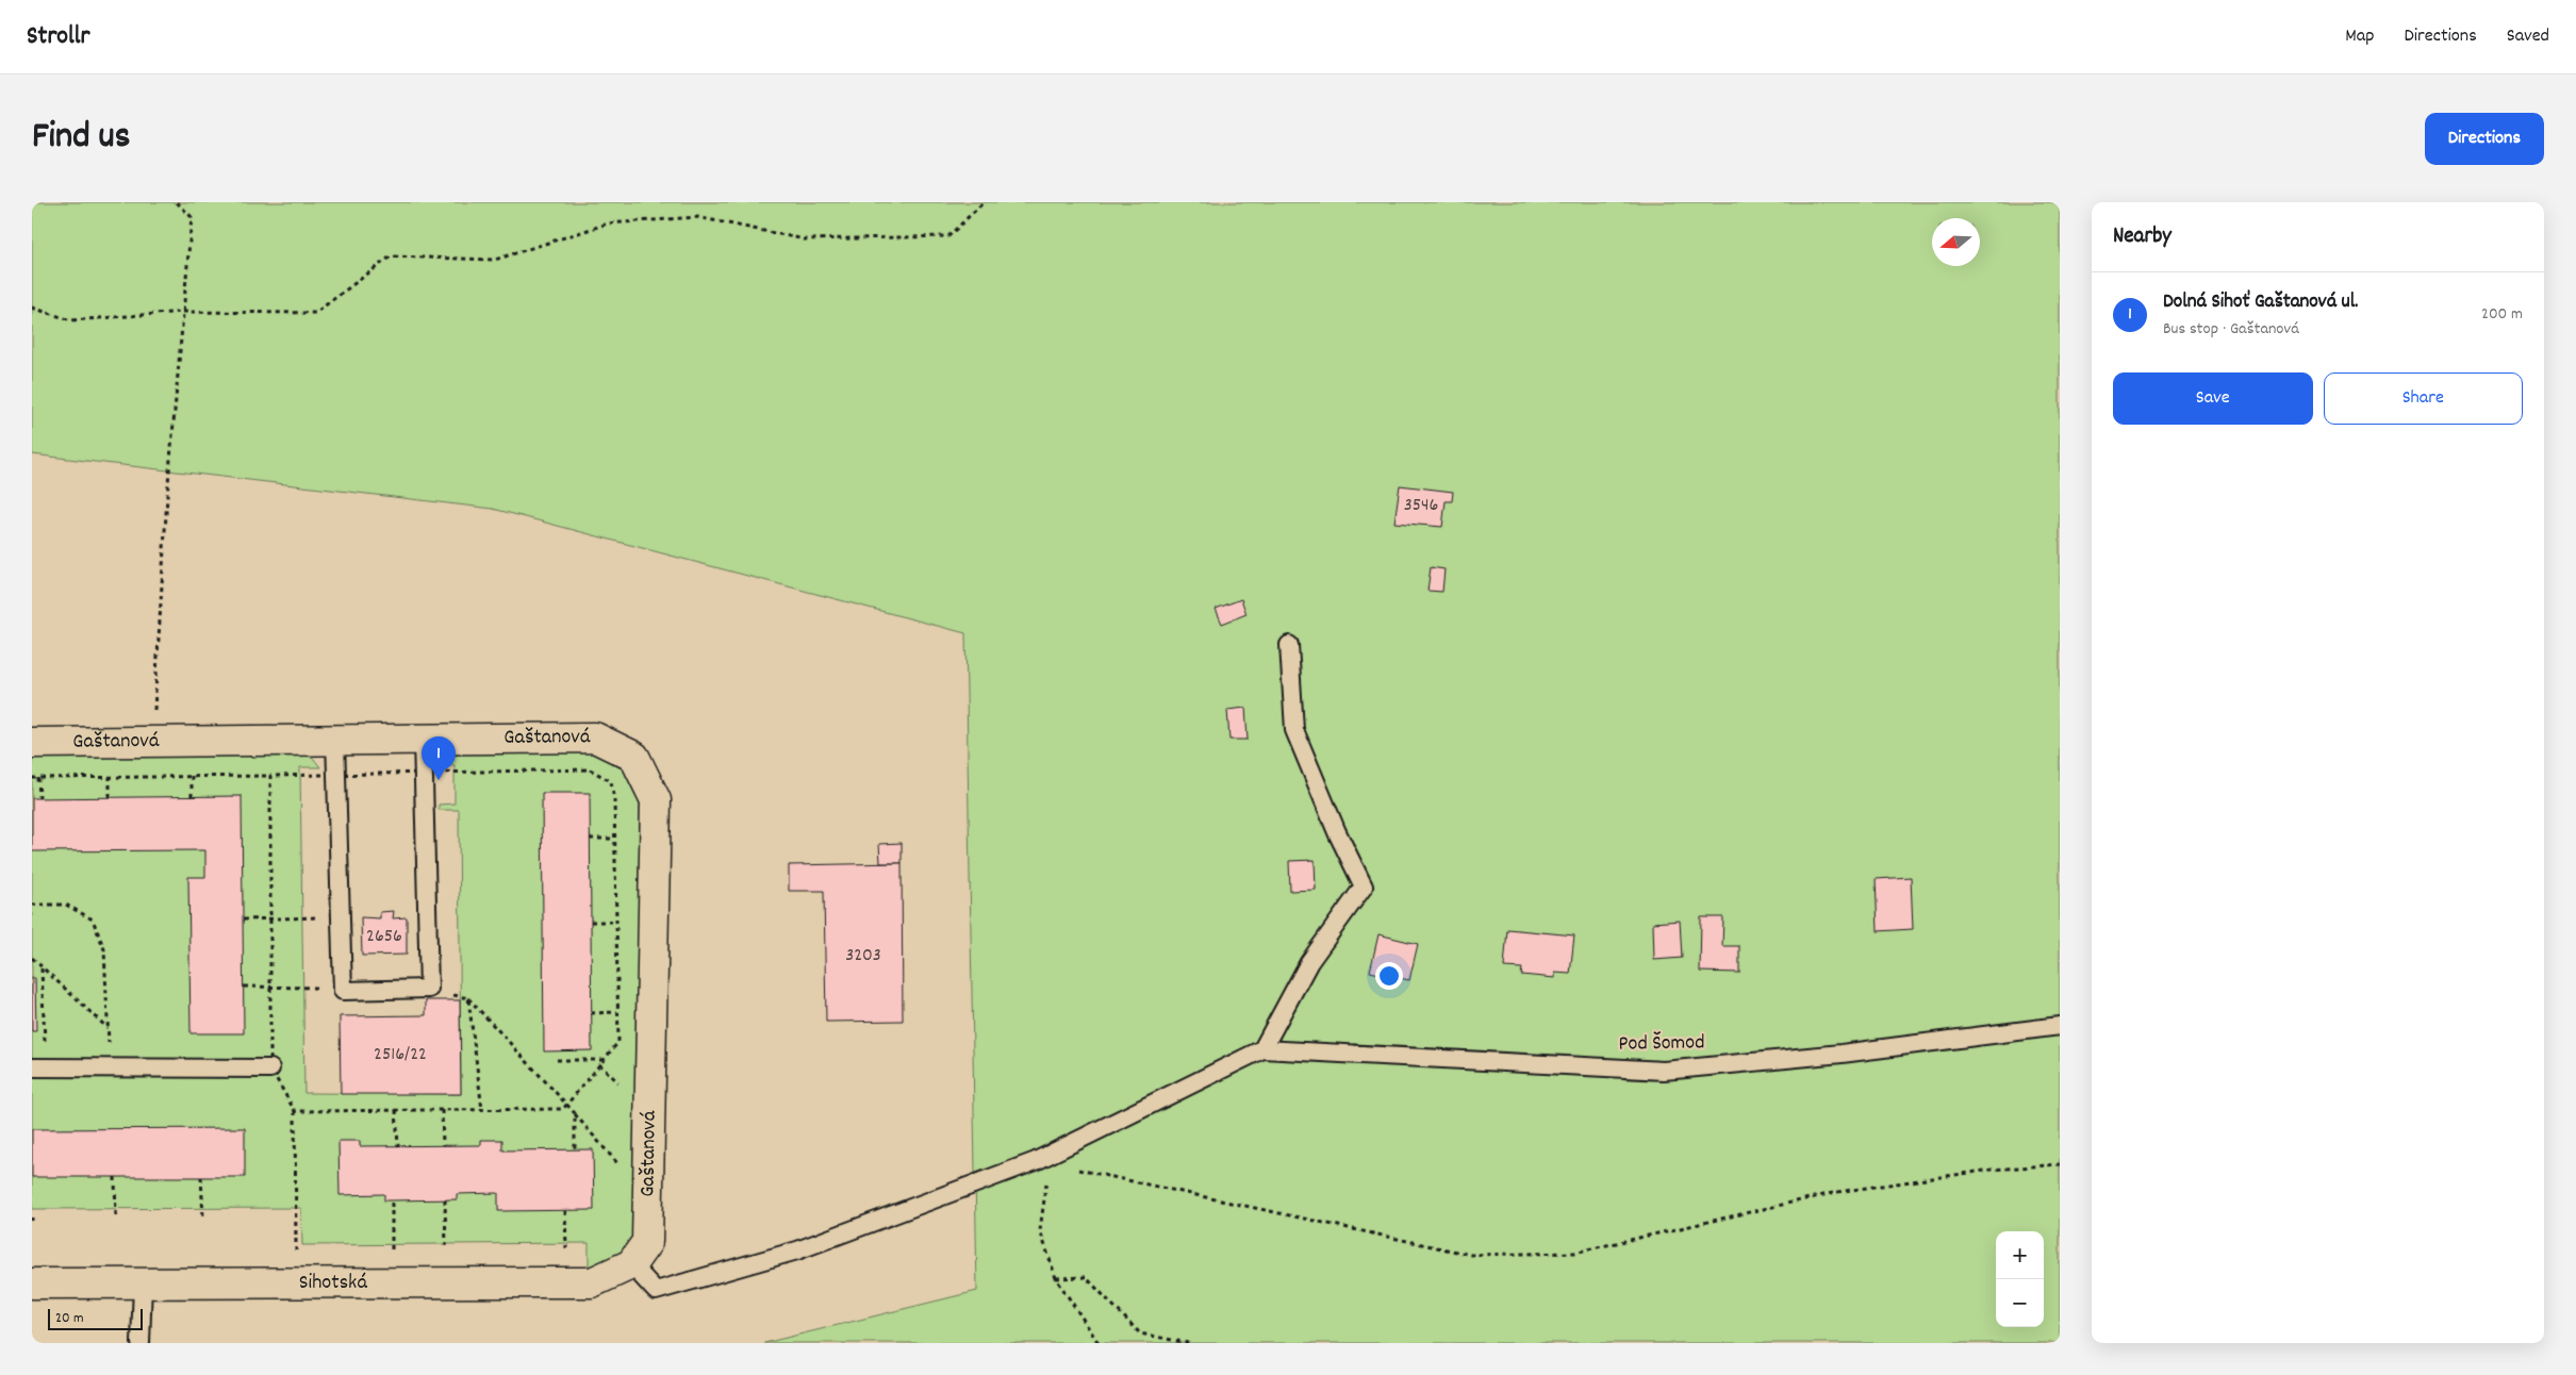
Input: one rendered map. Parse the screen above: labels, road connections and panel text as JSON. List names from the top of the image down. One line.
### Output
{"streets":{"street":["Gaštanová","Sihotská"],"lane":["Pod Šomod"]},"crossings":[["Gaštanová","Sihotská"]],"house_numbers":["3546","2656","3203","2516/22"],"scale_bar":"20 m","north":"left","page":{"header":"Strollr","nav":["Map","Directions","Saved"],"title":"Find us","buttons":["Directions",["Save","Share"]],"heading":"Nearby","list":[{"mark":"1","name":"Dolná Sihoť Gaštanová ul.","note":"Bus stop · Gaštanová","value":"200 m"}],"pins":"1","map_buttons":["+","−"],"scale":"20 m"}}
